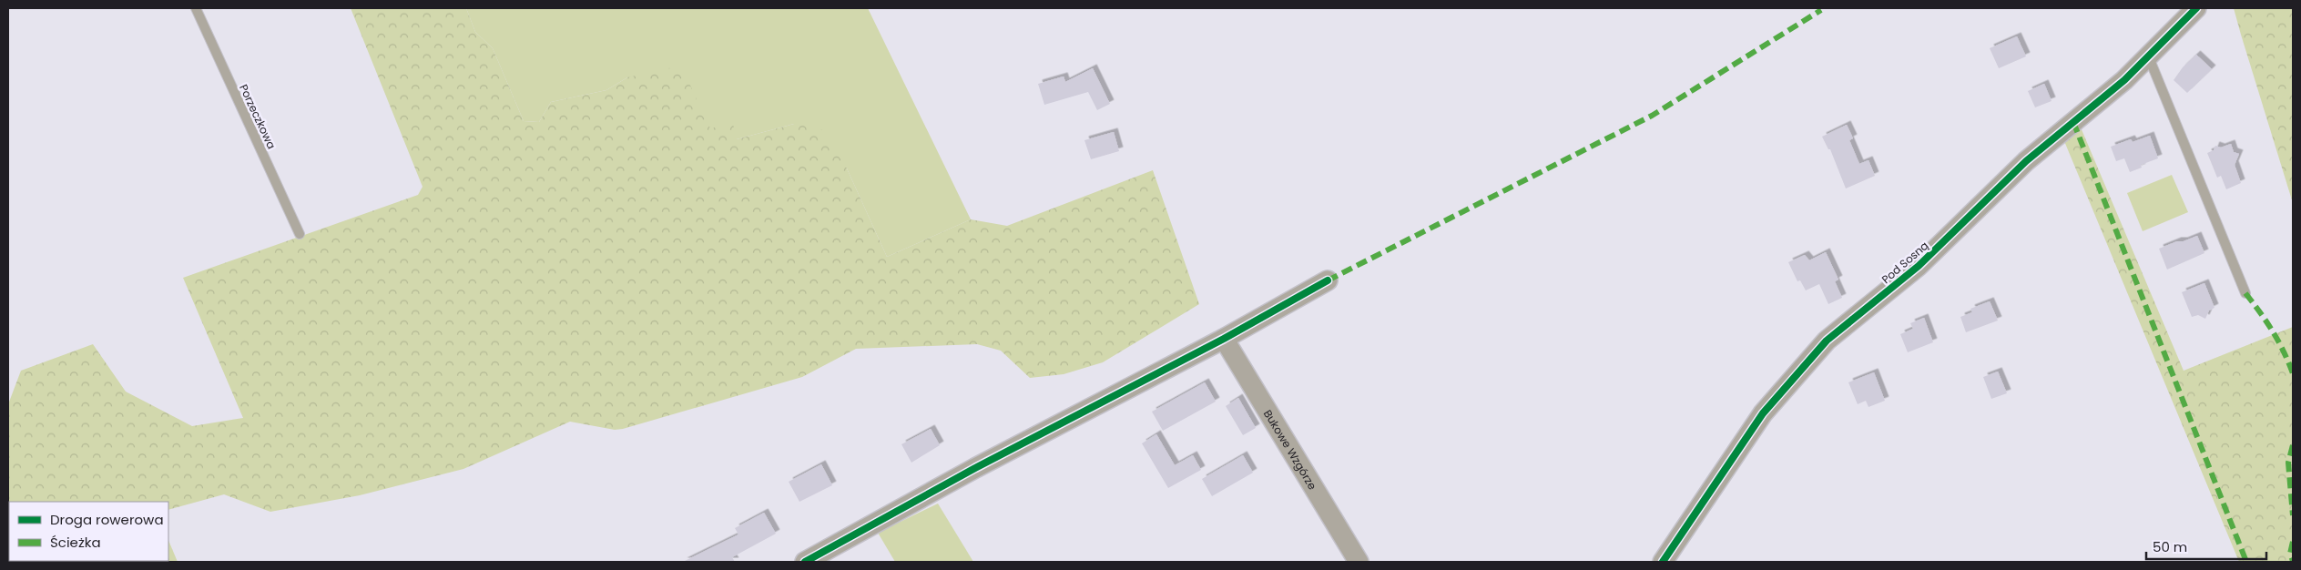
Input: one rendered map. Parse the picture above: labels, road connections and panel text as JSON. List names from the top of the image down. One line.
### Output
{"streets":{"street":["Pod Sosną","Bukowe Wzgórze"],"lane":["Porzeczkowa"]},"legend":["Droga rowerowa","Ścieżka"],"scale_bar":"50 m"}
